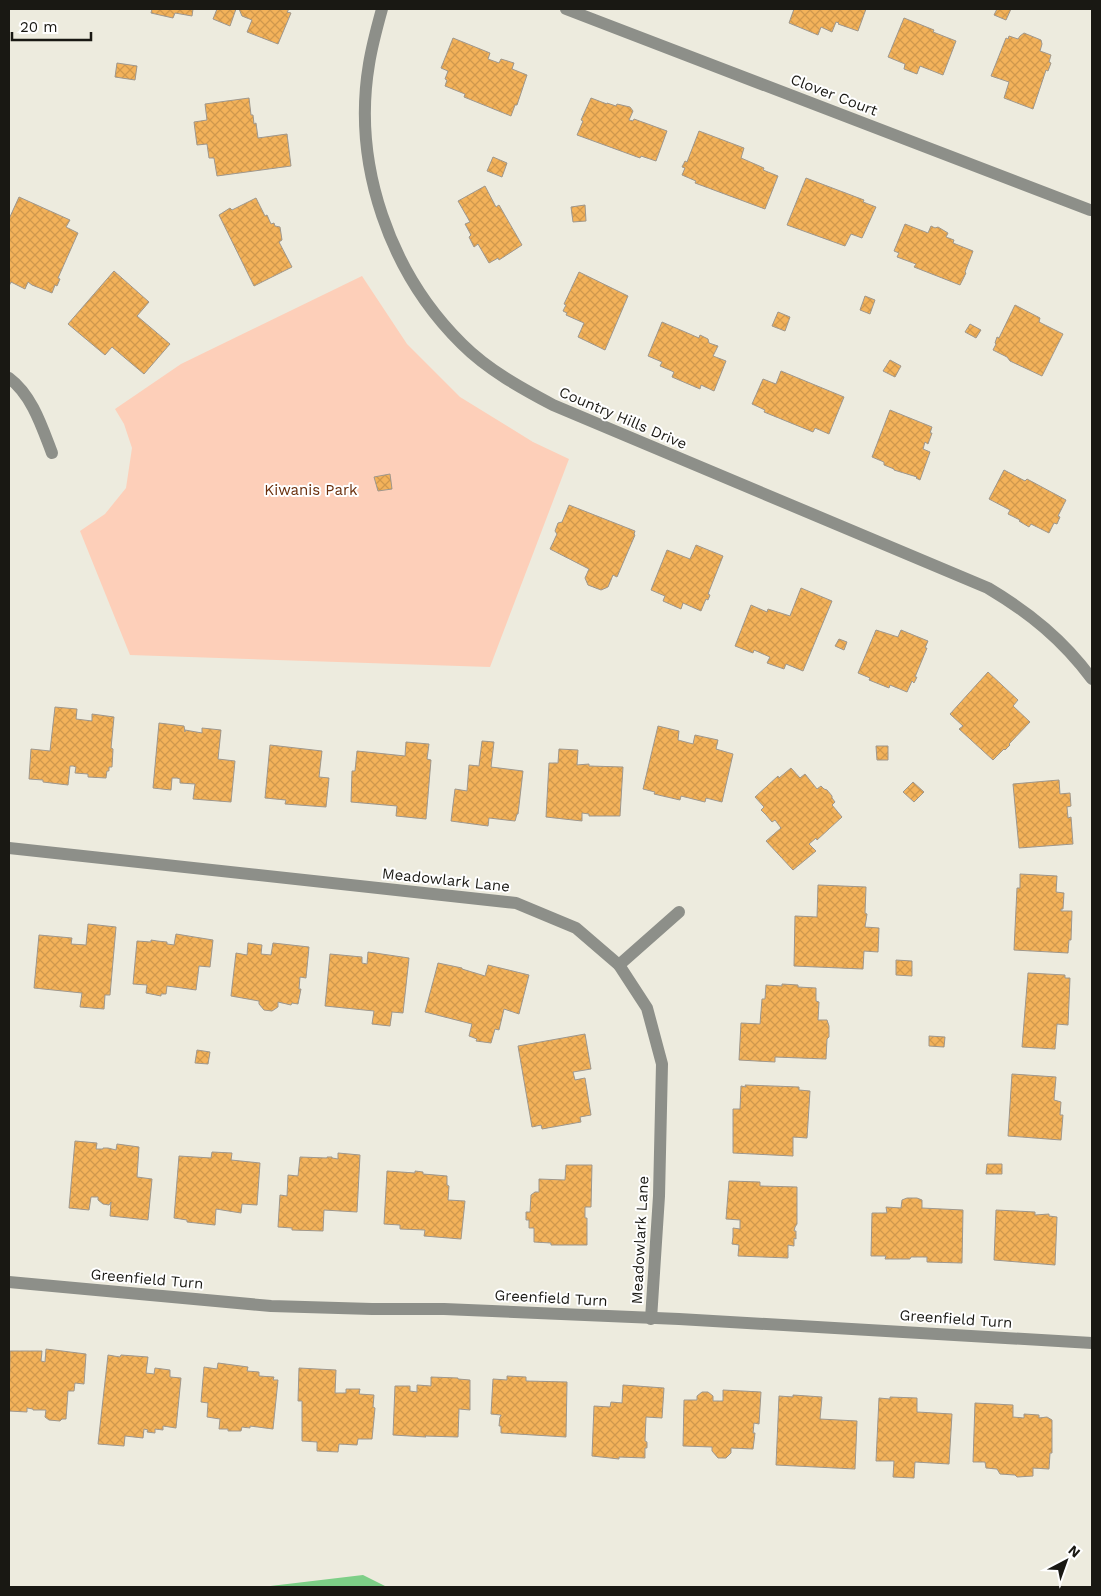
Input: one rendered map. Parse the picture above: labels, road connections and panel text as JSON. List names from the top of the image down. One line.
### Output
{"streets":{"street":["Clover Court","Country Hills Drive","Meadowlark Lane","Greenfield Turn"]},"crossings":[["Meadowlark Lane","Greenfield Turn"]],"parks":["Kiwanis Park"],"scale_bar":"20 m","north":"top right"}
